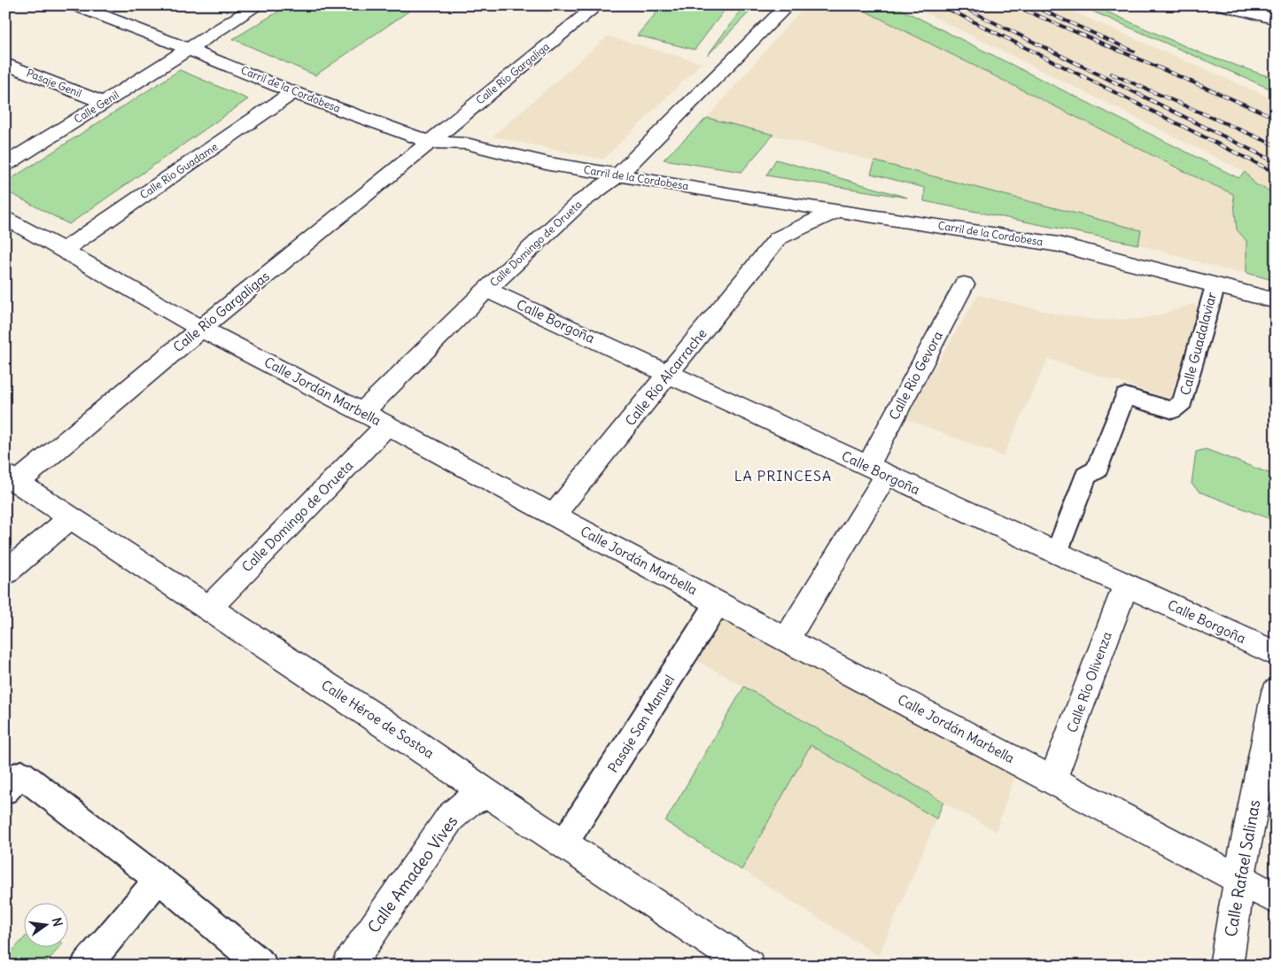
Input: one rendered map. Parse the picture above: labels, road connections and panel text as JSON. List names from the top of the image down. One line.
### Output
{"streets":{"street":["Calle Río Gargaliga","Pasaje Genil","Carril de la Cordobesa","Calle Genil","Calle Río Guadame","Calle Domingo de Orueta","Calle Río Gargaligas","Calle Borgoña","Calle Guadalaviar","Calle Río Gevora","Calle Río Alcarrache","Calle Jordán Marbella","Calle Río Olivenza","Calle Héroe de Sostoa","Pasaje San Manuel","Calle Rafael Salinas","Calle Amadeo Vives"]},"crossings":[["Calle Río Gargaliga","Carril de la Cordobesa"],["Calle Río Gargaliga","Calle Río Gargaligas"],["Pasaje Genil","Calle Genil"],["Carril de la Cordobesa","Calle Genil"],["Carril de la Cordobesa","Calle Río Guadame"],["Carril de la Cordobesa","Calle Domingo de Orueta"],["Carril de la Cordobesa","Calle Río Gargaligas"],["Carril de la Cordobesa","Calle Guadalaviar"],["Carril de la Cordobesa","Calle Río Alcarrache"],["Calle Río Guadame","Calle Jordán Marbella"],["Calle Domingo de Orueta","Calle Borgoña"],["Calle Domingo de Orueta","Calle Jordán Marbella"],["Calle Domingo de Orueta","Calle Héroe de Sostoa"],["Calle Río Gargaligas","Calle Jordán Marbella"],["Calle Río Gargaligas","Calle Héroe de Sostoa"],["Calle Borgoña","Calle Guadalaviar"],["Calle Borgoña","Calle Río Gevora"],["Calle Borgoña","Calle Río Alcarrache"],["Calle Borgoña","Calle Río Olivenza"],["Calle Río Gevora","Calle Jordán Marbella"],["Calle Río Alcarrache","Calle Jordán Marbella"],["Calle Jordán Marbella","Calle Río Olivenza"],["Calle Jordán Marbella","Pasaje San Manuel"],["Calle Jordán Marbella","Calle Rafael Salinas"],["Calle Héroe de Sostoa","Pasaje San Manuel"],["Calle Héroe de Sostoa","Calle Amadeo Vives"]],"districts":["LA PRINCESA"],"north":"right"}
